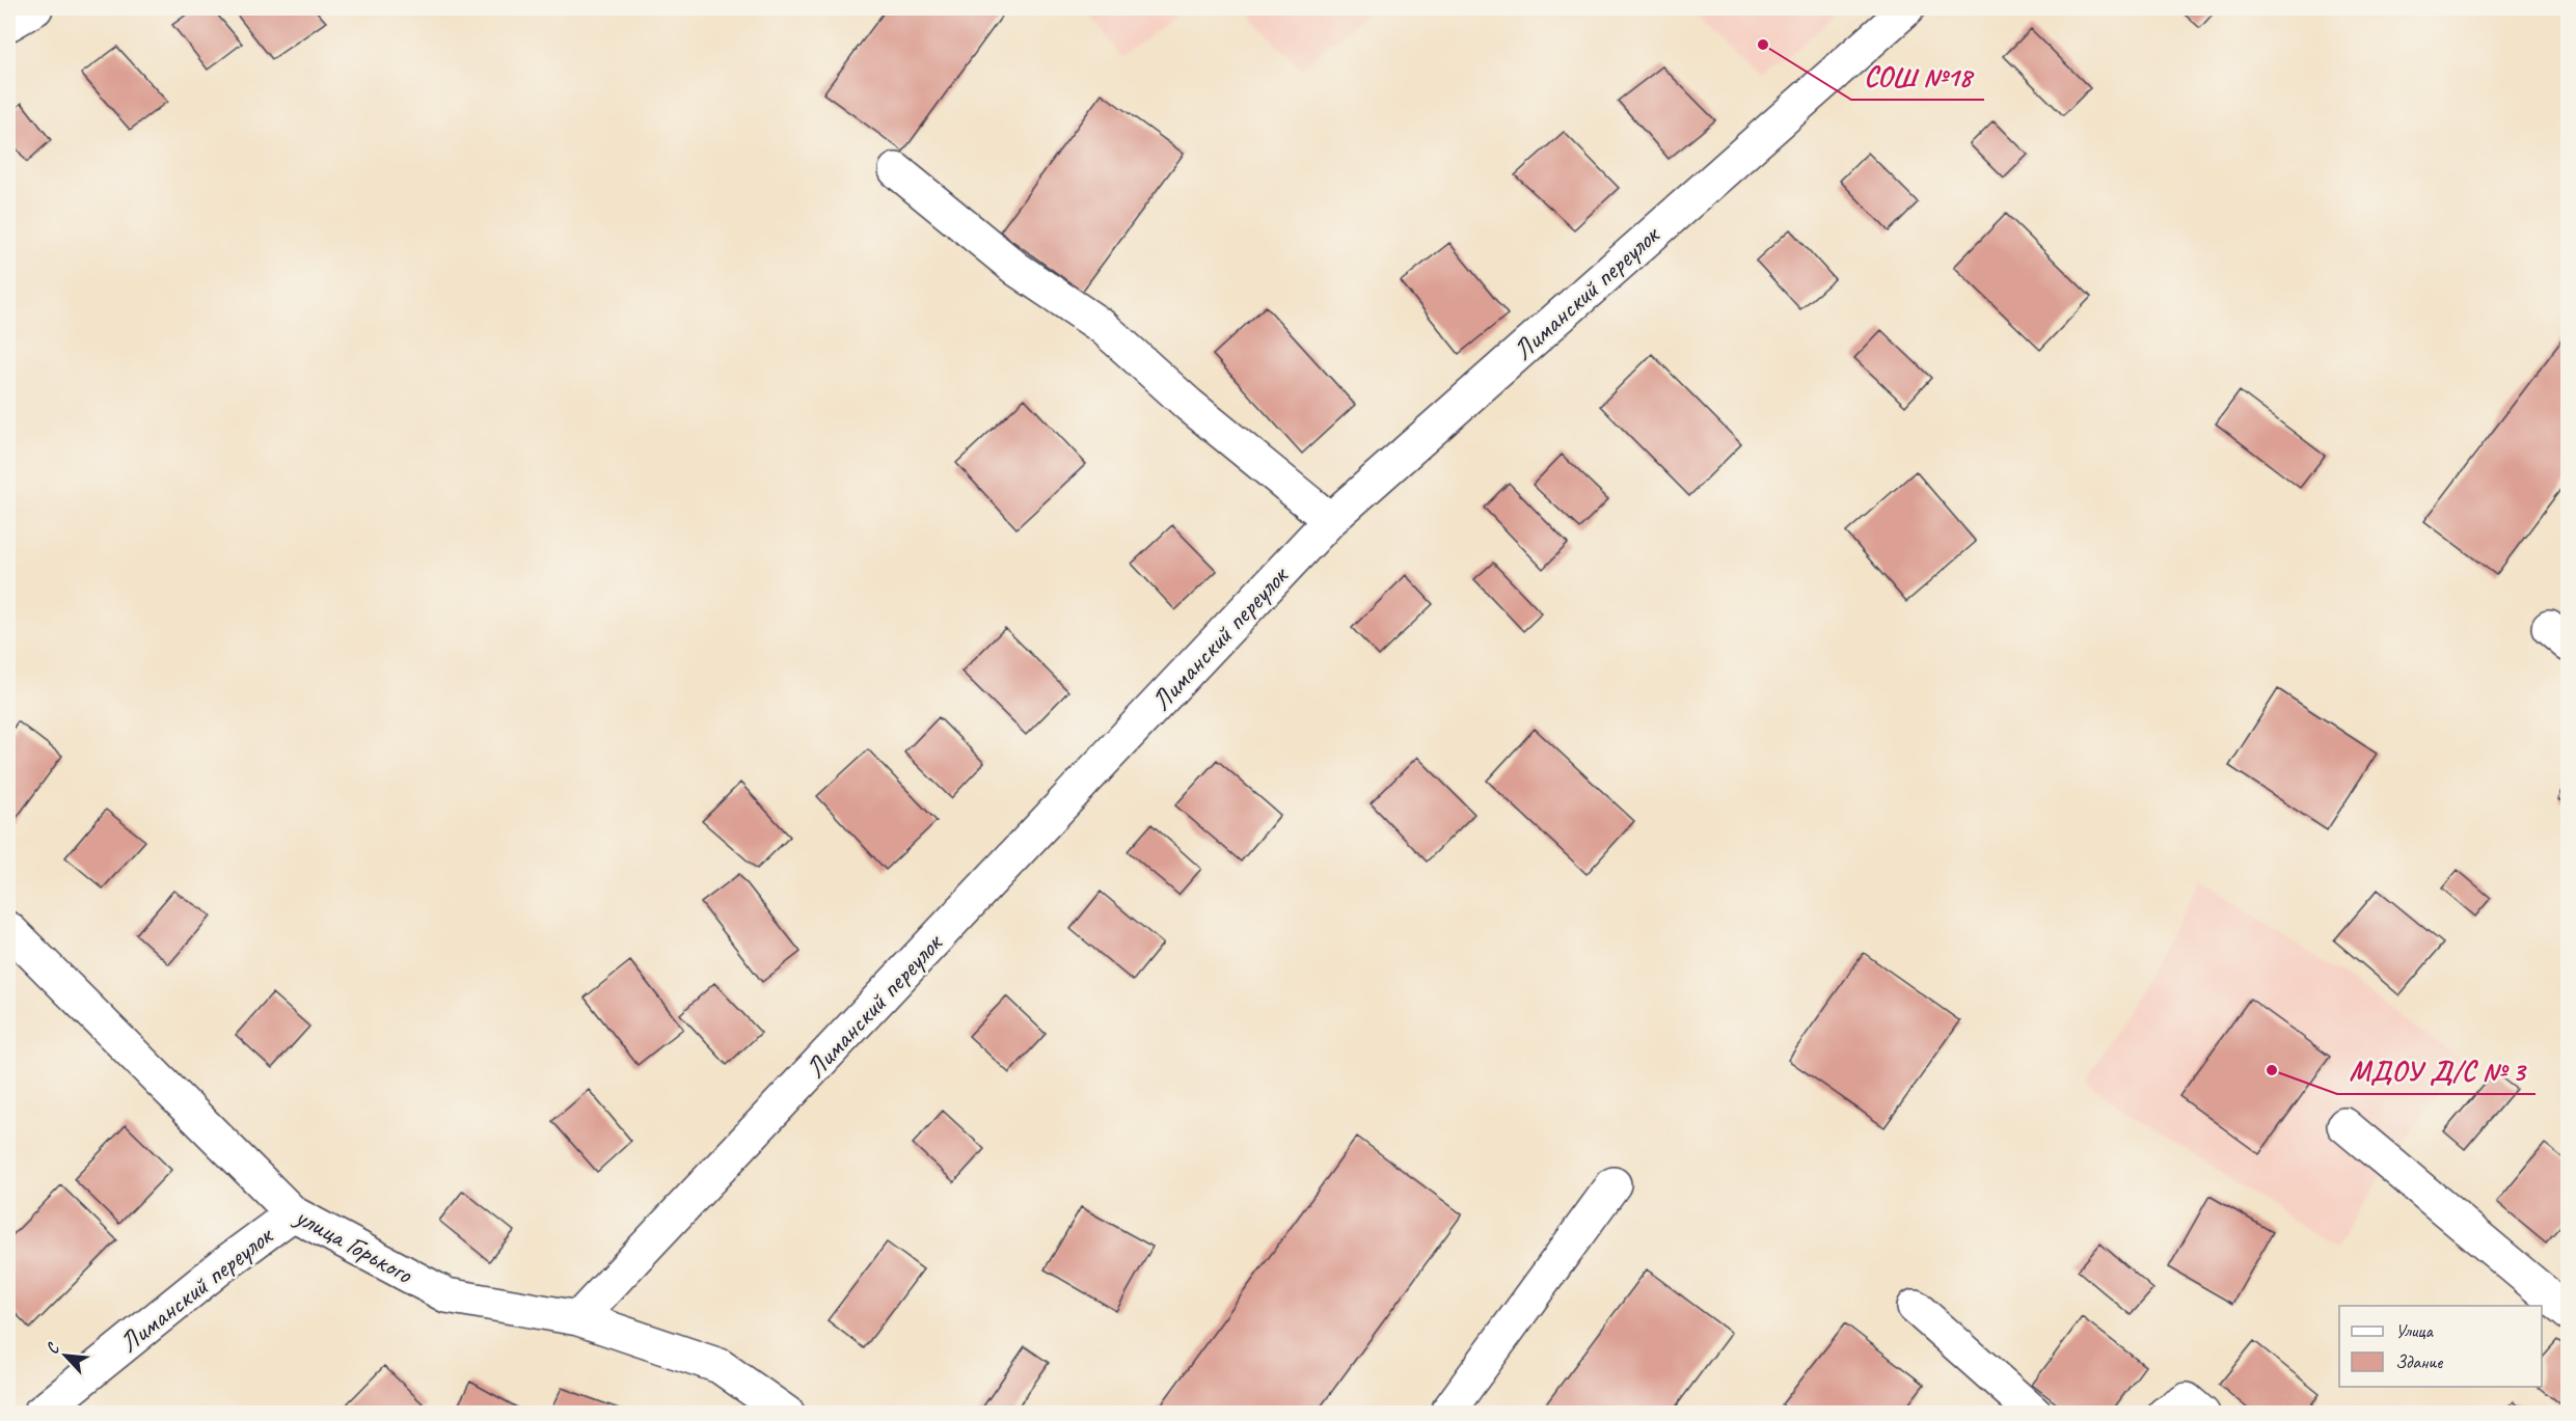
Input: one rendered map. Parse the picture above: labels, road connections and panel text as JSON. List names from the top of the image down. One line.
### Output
{"streets":{"street":["Лиманский переулок","улица Горького"]},"crossings":[["Лиманский переулок","улица Горького"]],"places":["СОШ №18","МДОУ Д/С № 3"],"legend":["Улица","Здание"],"north":"top left"}
